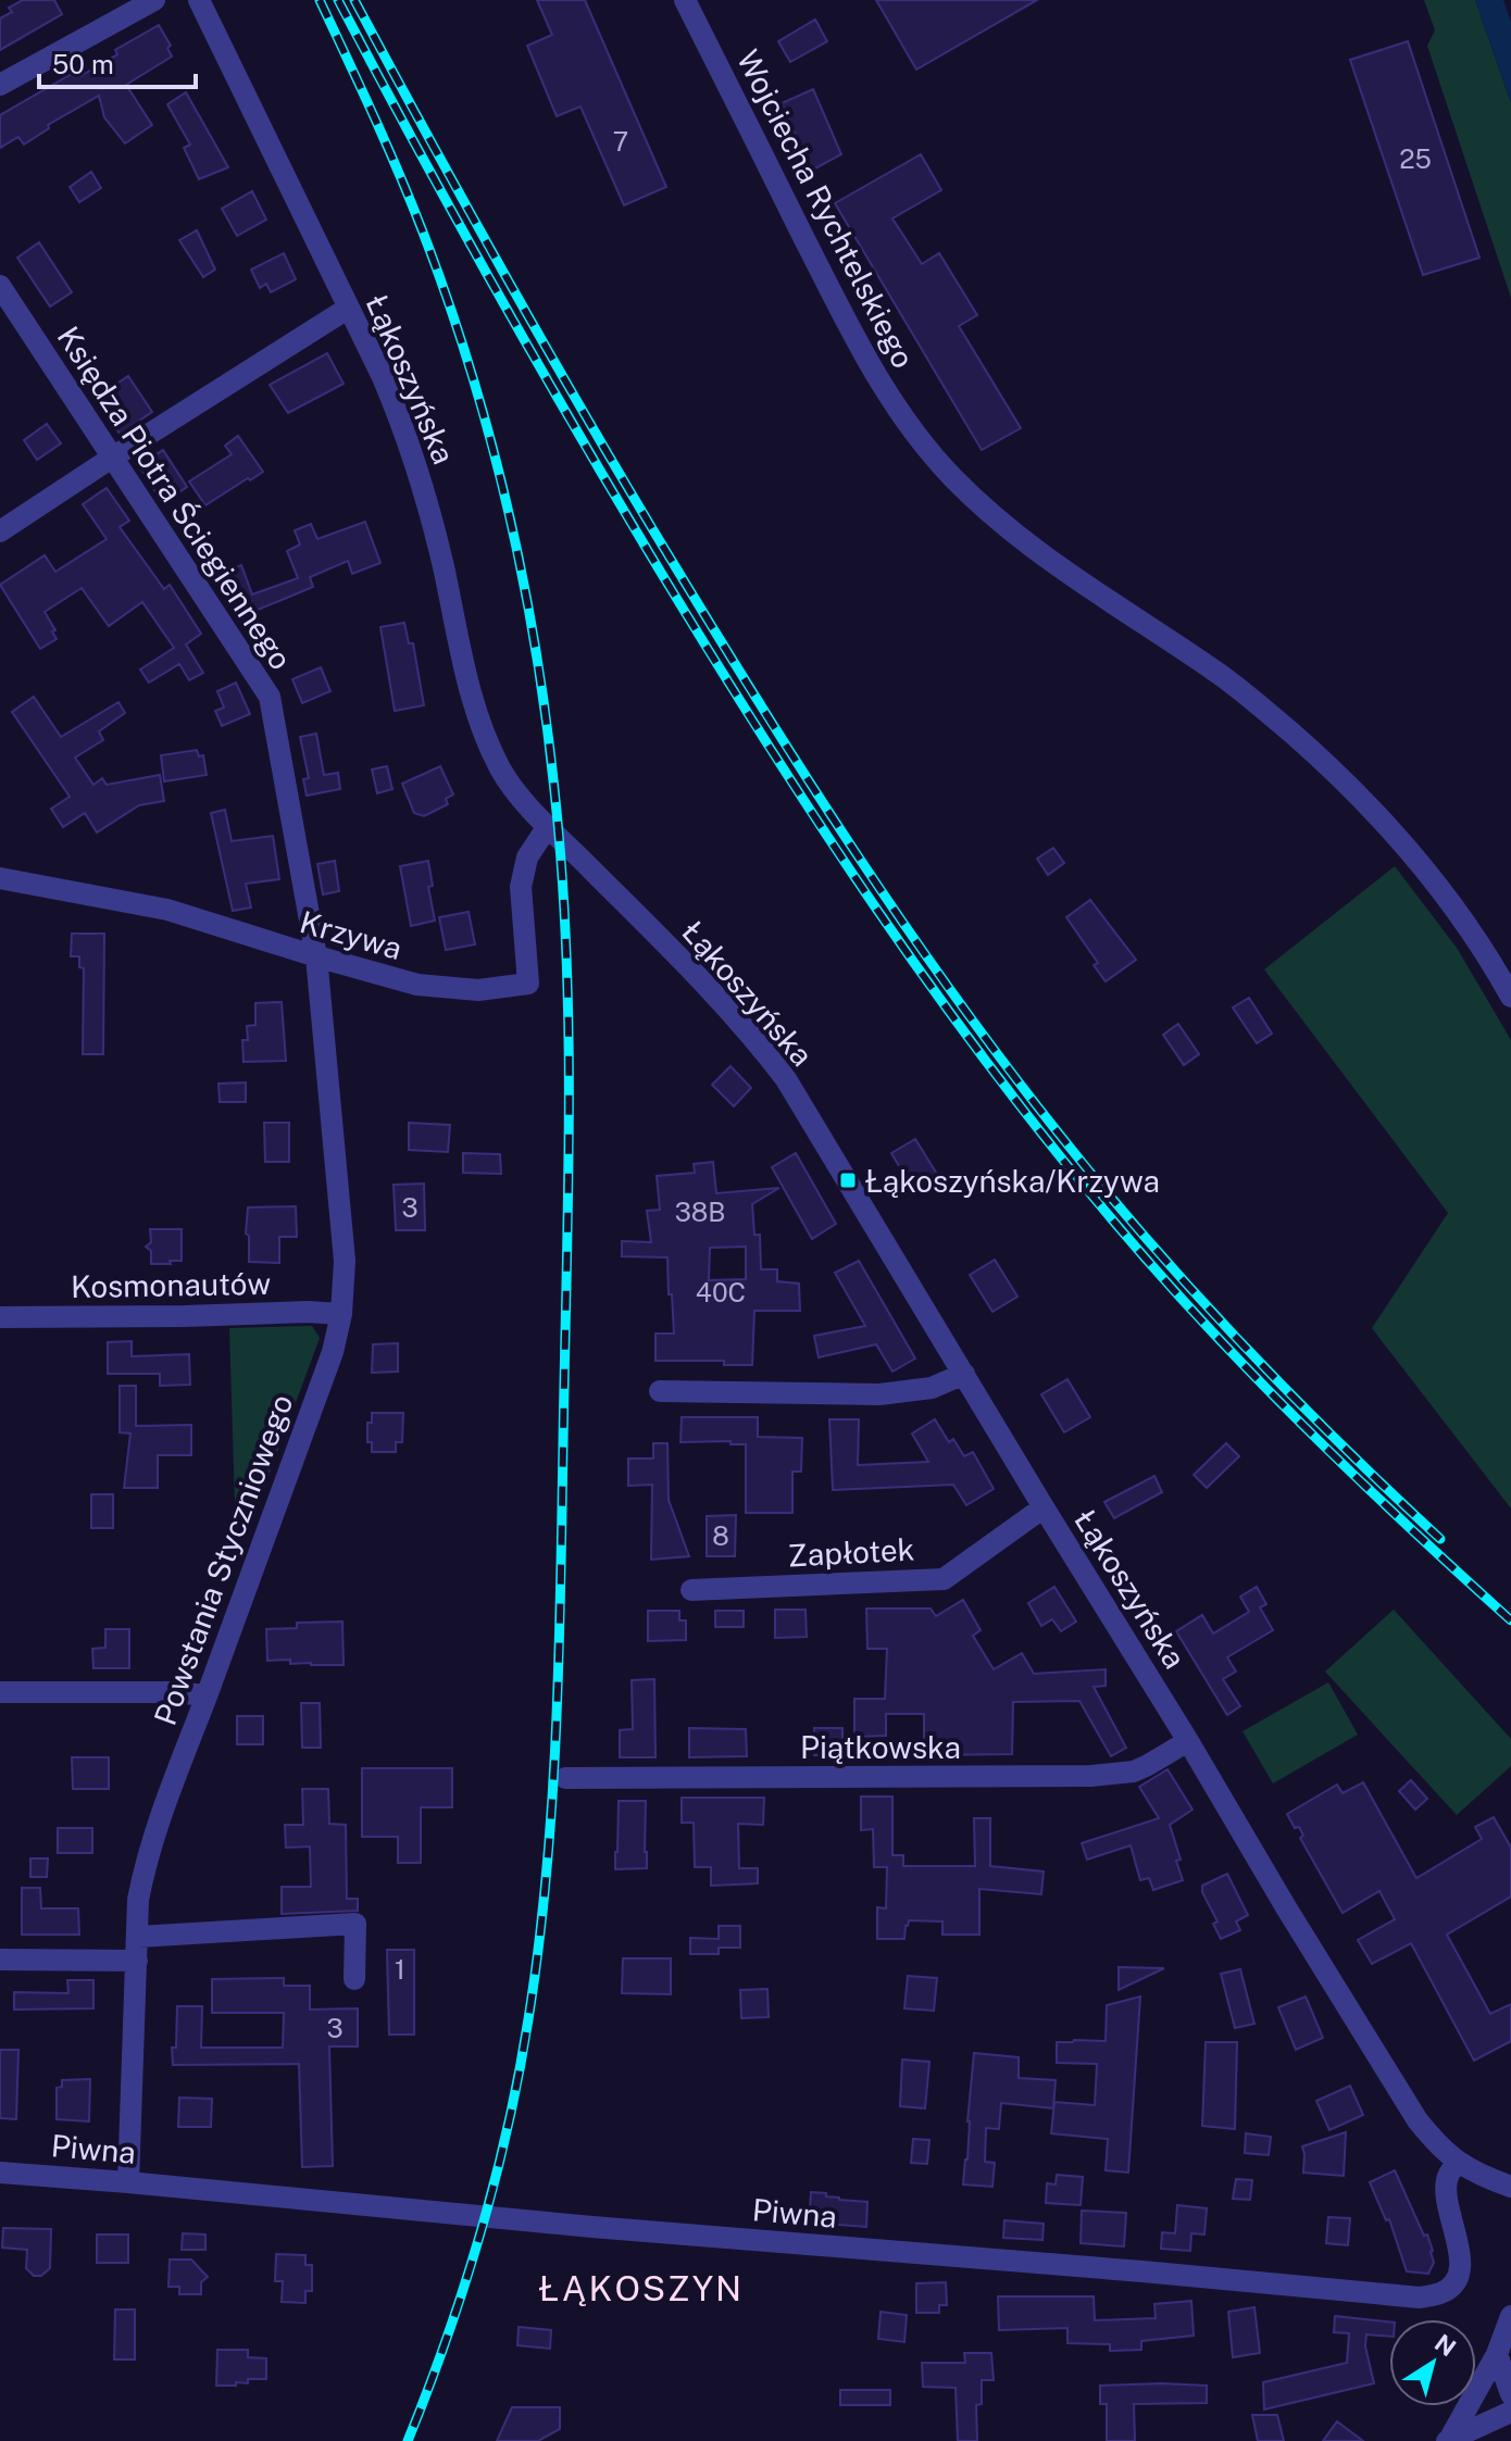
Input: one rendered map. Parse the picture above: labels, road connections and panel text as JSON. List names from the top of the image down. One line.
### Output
{"streets":{"street":["Wojciecha Rychtelskiego","Łąkoszyńska","Księdza Piotra Ściegiennego","Krzywa","Kosmonautów","Zapłotek","Powstania Styczniowego","Piątkowska","Piwna"]},"crossings":[["Łąkoszyńska","Krzywa"],["Łąkoszyńska","Zapłotek"],["Łąkoszyńska","Piątkowska"],["Łąkoszyńska","Piwna"],["Księdza Piotra Ściegiennego","Krzywa"],["Księdza Piotra Ściegiennego","Powstania Styczniowego"],["Krzywa","Powstania Styczniowego"],["Kosmonautów","Powstania Styczniowego"],["Powstania Styczniowego","Piwna"]],"districts":["ŁĄKOSZYN"],"places":{"transit":["Łąkoszyńska/Krzywa"]},"house_numbers":["7","25","3","38B","40C","8","1","3"],"scale_bar":"50 m","north":"top right"}
